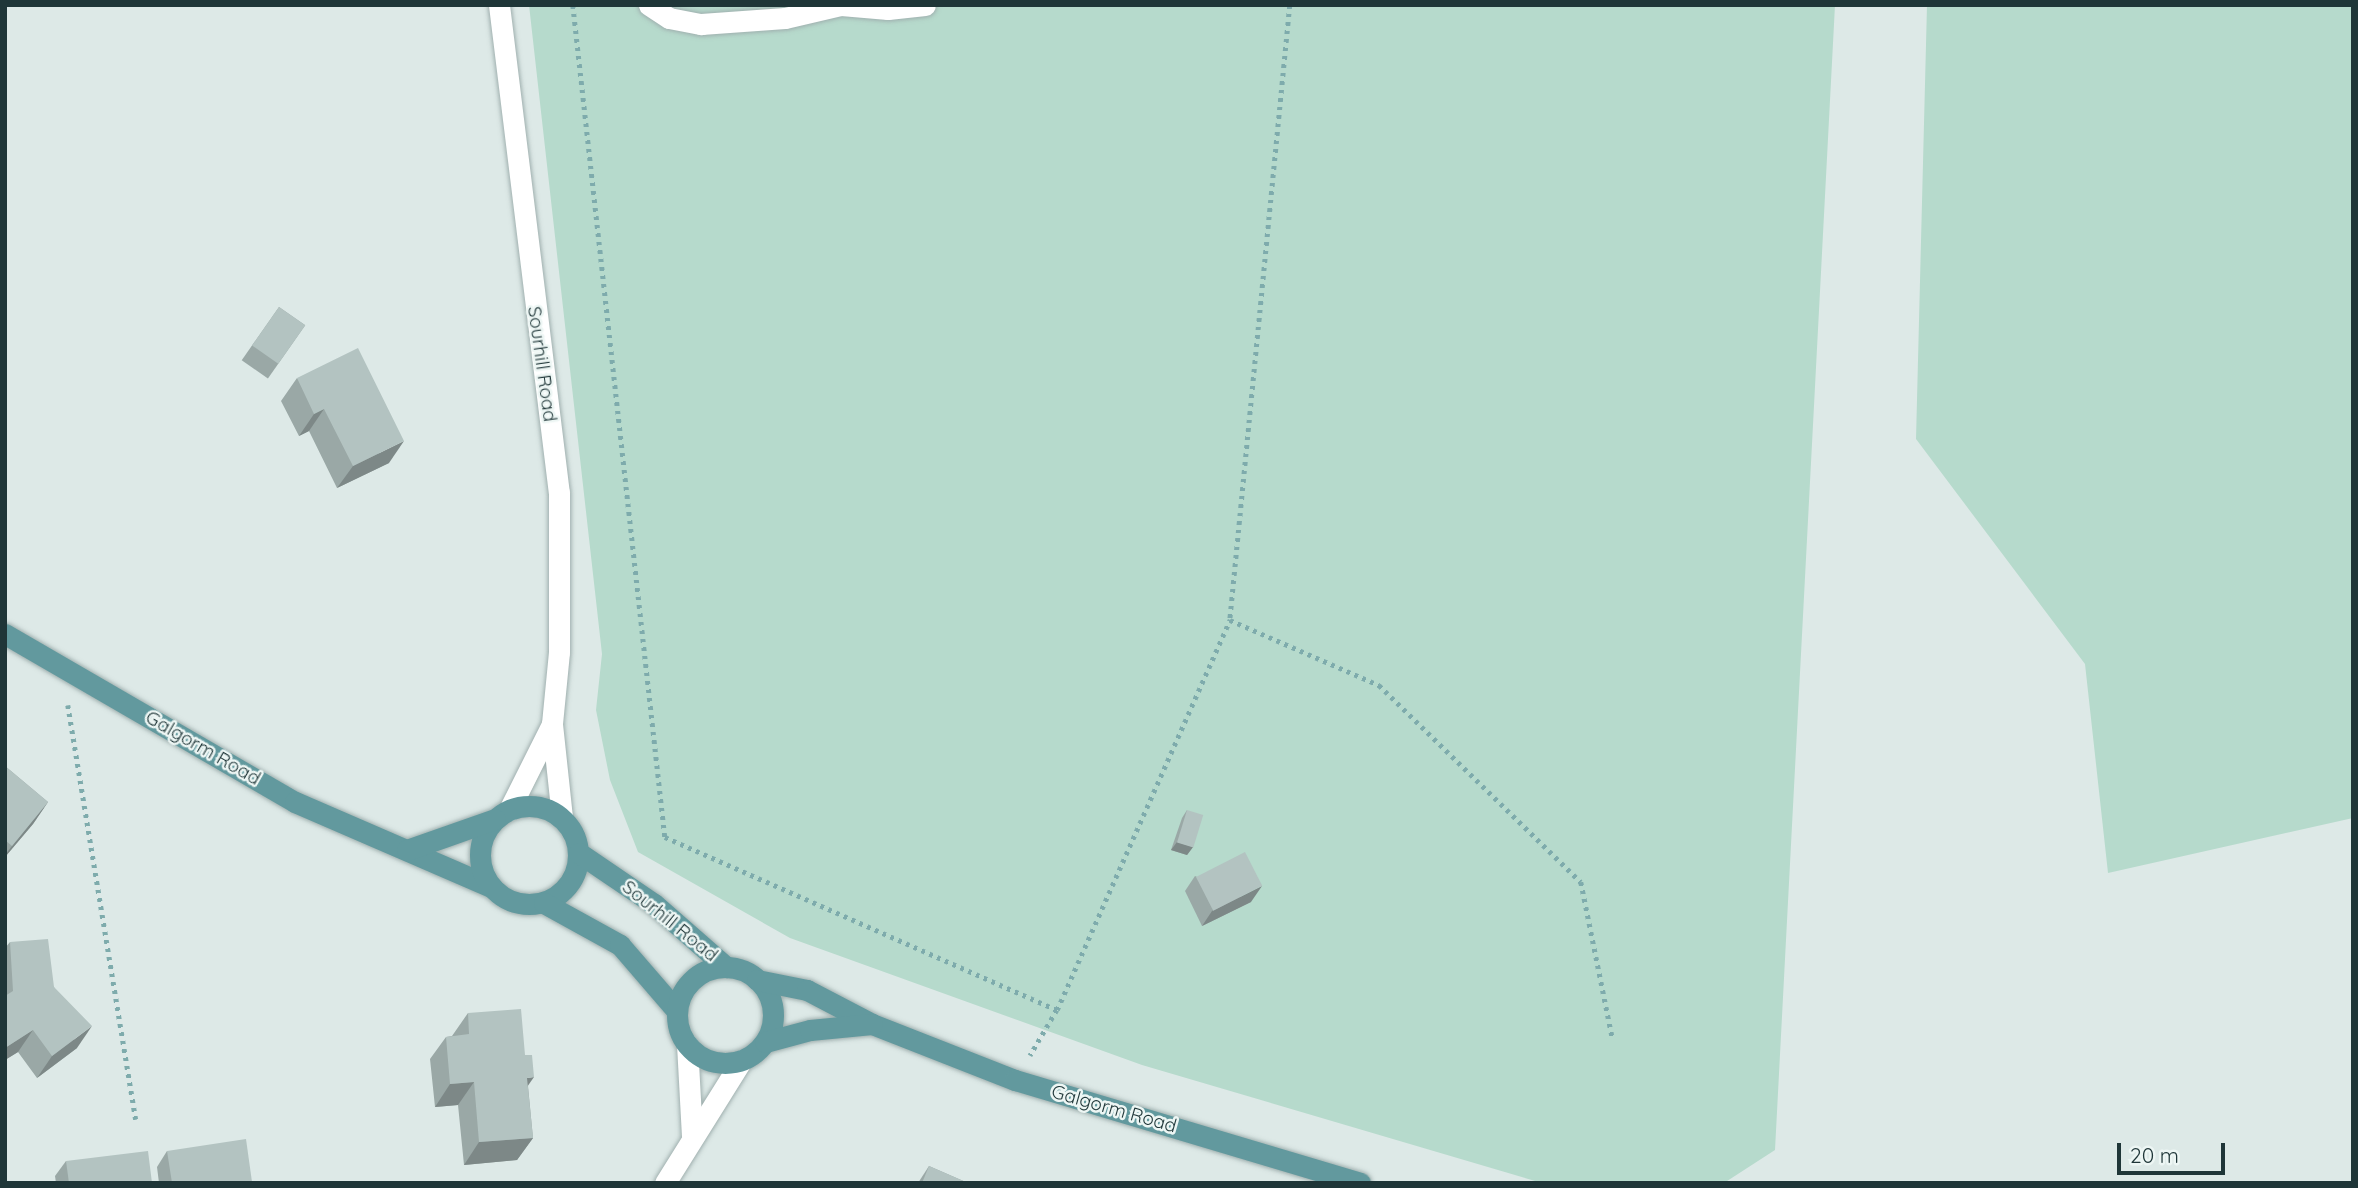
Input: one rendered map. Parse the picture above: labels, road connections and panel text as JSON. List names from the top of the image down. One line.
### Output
{"streets":{"main road":["Sourhill Road","Galgorm Road"]},"crossings":[["Sourhill Road","Galgorm Road"]],"scale_bar":"20 m"}
